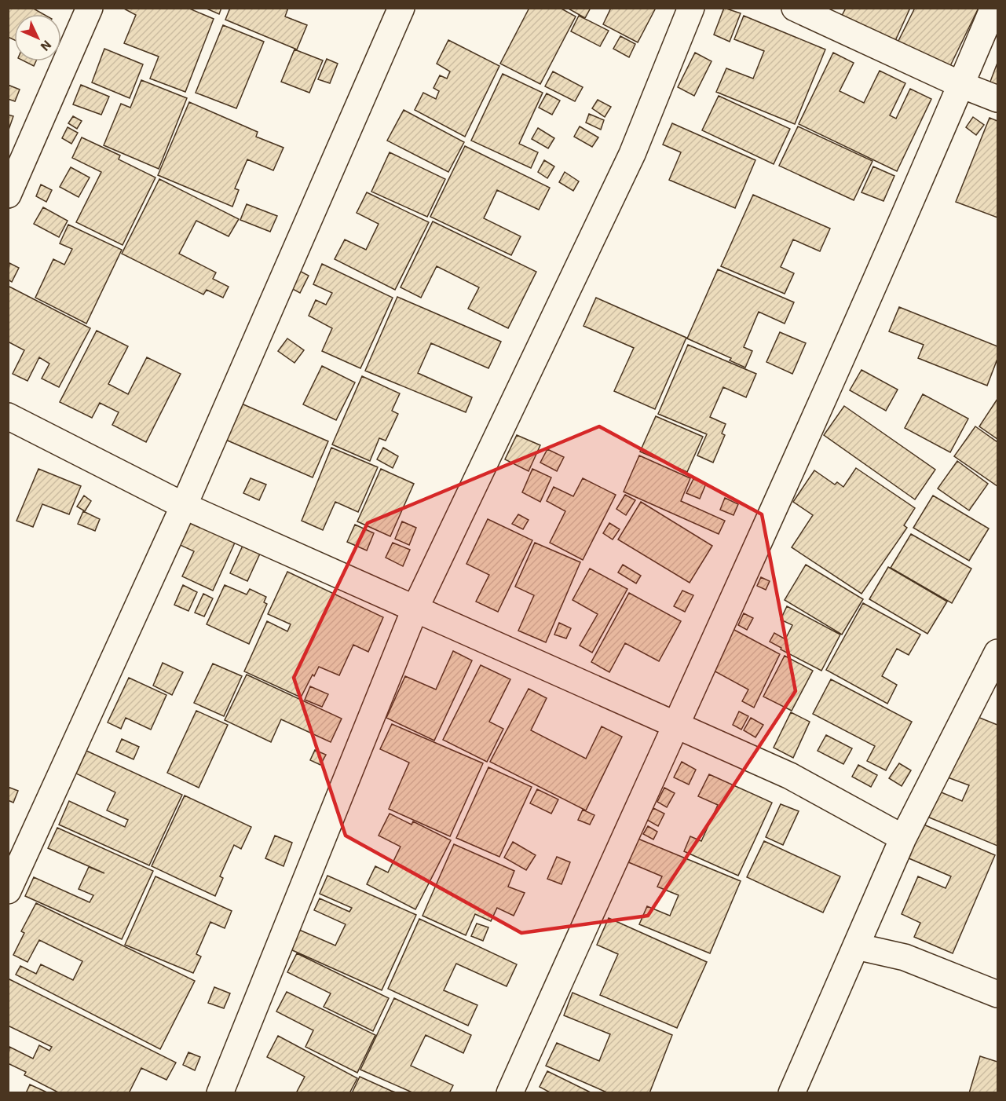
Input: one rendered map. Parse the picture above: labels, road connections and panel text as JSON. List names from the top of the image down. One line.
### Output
{"north":"bottom right"}
